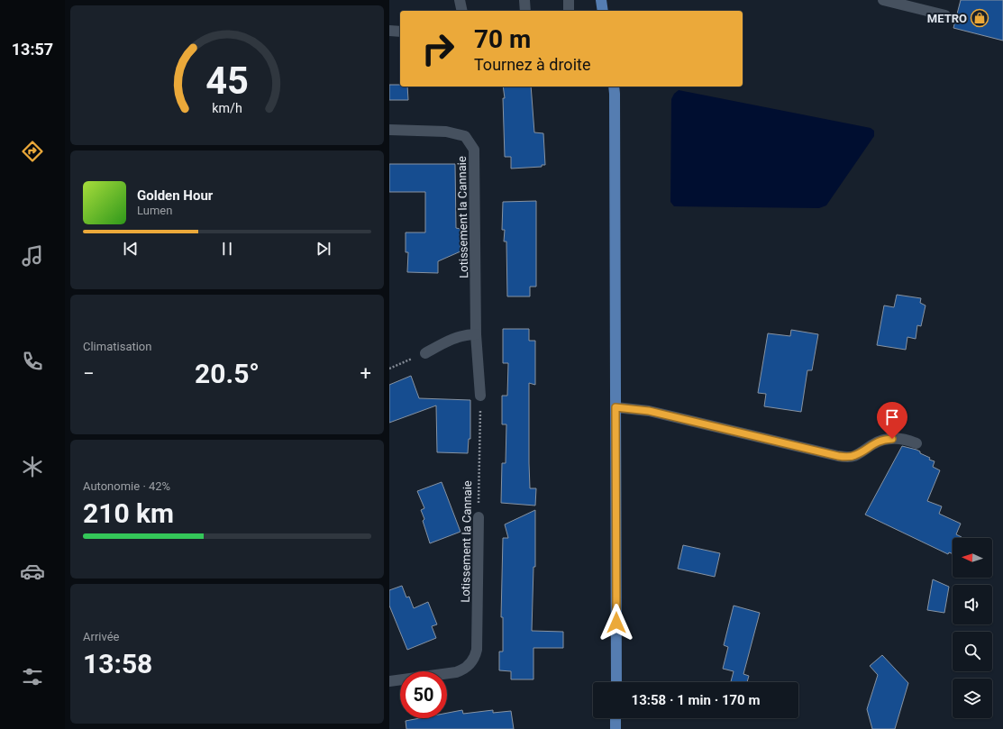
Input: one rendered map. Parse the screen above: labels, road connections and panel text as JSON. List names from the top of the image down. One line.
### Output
{"streets":{"street":["Lotissement la Cannaie"]},"places":{"shop":["METRO"]},"north":"left","page":{"tabs":"13:57","turn":["70 m","Tournez à droite"],"song":["Golden Hour","Lumen"],"tile":["Climatisation",["Autonomie · 42%","210 km"],["Arrivée","13:58"]],"heat":["−","20.5°","+"],"limit":"50","trip":"13:58 · 1 min · 170 m","gauge":["45","km/h"]}}
